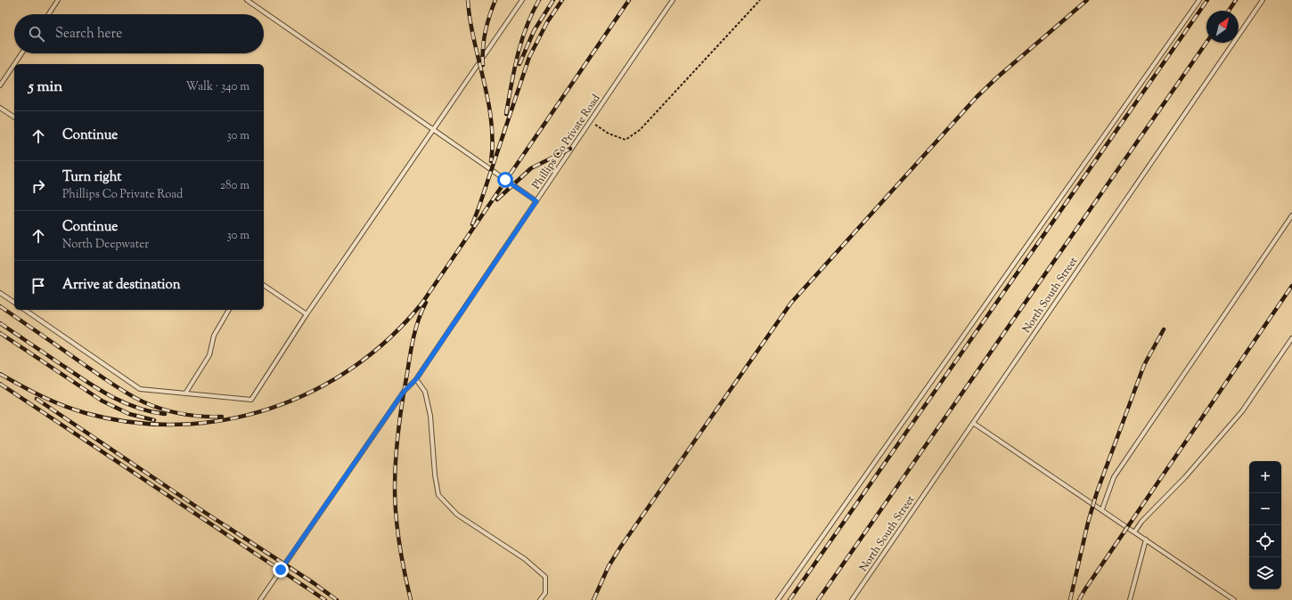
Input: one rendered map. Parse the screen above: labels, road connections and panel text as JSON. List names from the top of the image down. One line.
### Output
{"streets":{"lane":["Phillips Co Private Road","North South Street"]},"north":"top right","page":{"search":"Search here","heading":["5 min","Walk · 340 m"],"list":[["Continue","30 m"],["Turn right","Phillips Co Private Road","280 m"],["Continue","North Deepwater","30 m"],"Arrive at destination"],"map_buttons":["+","−"]}}
